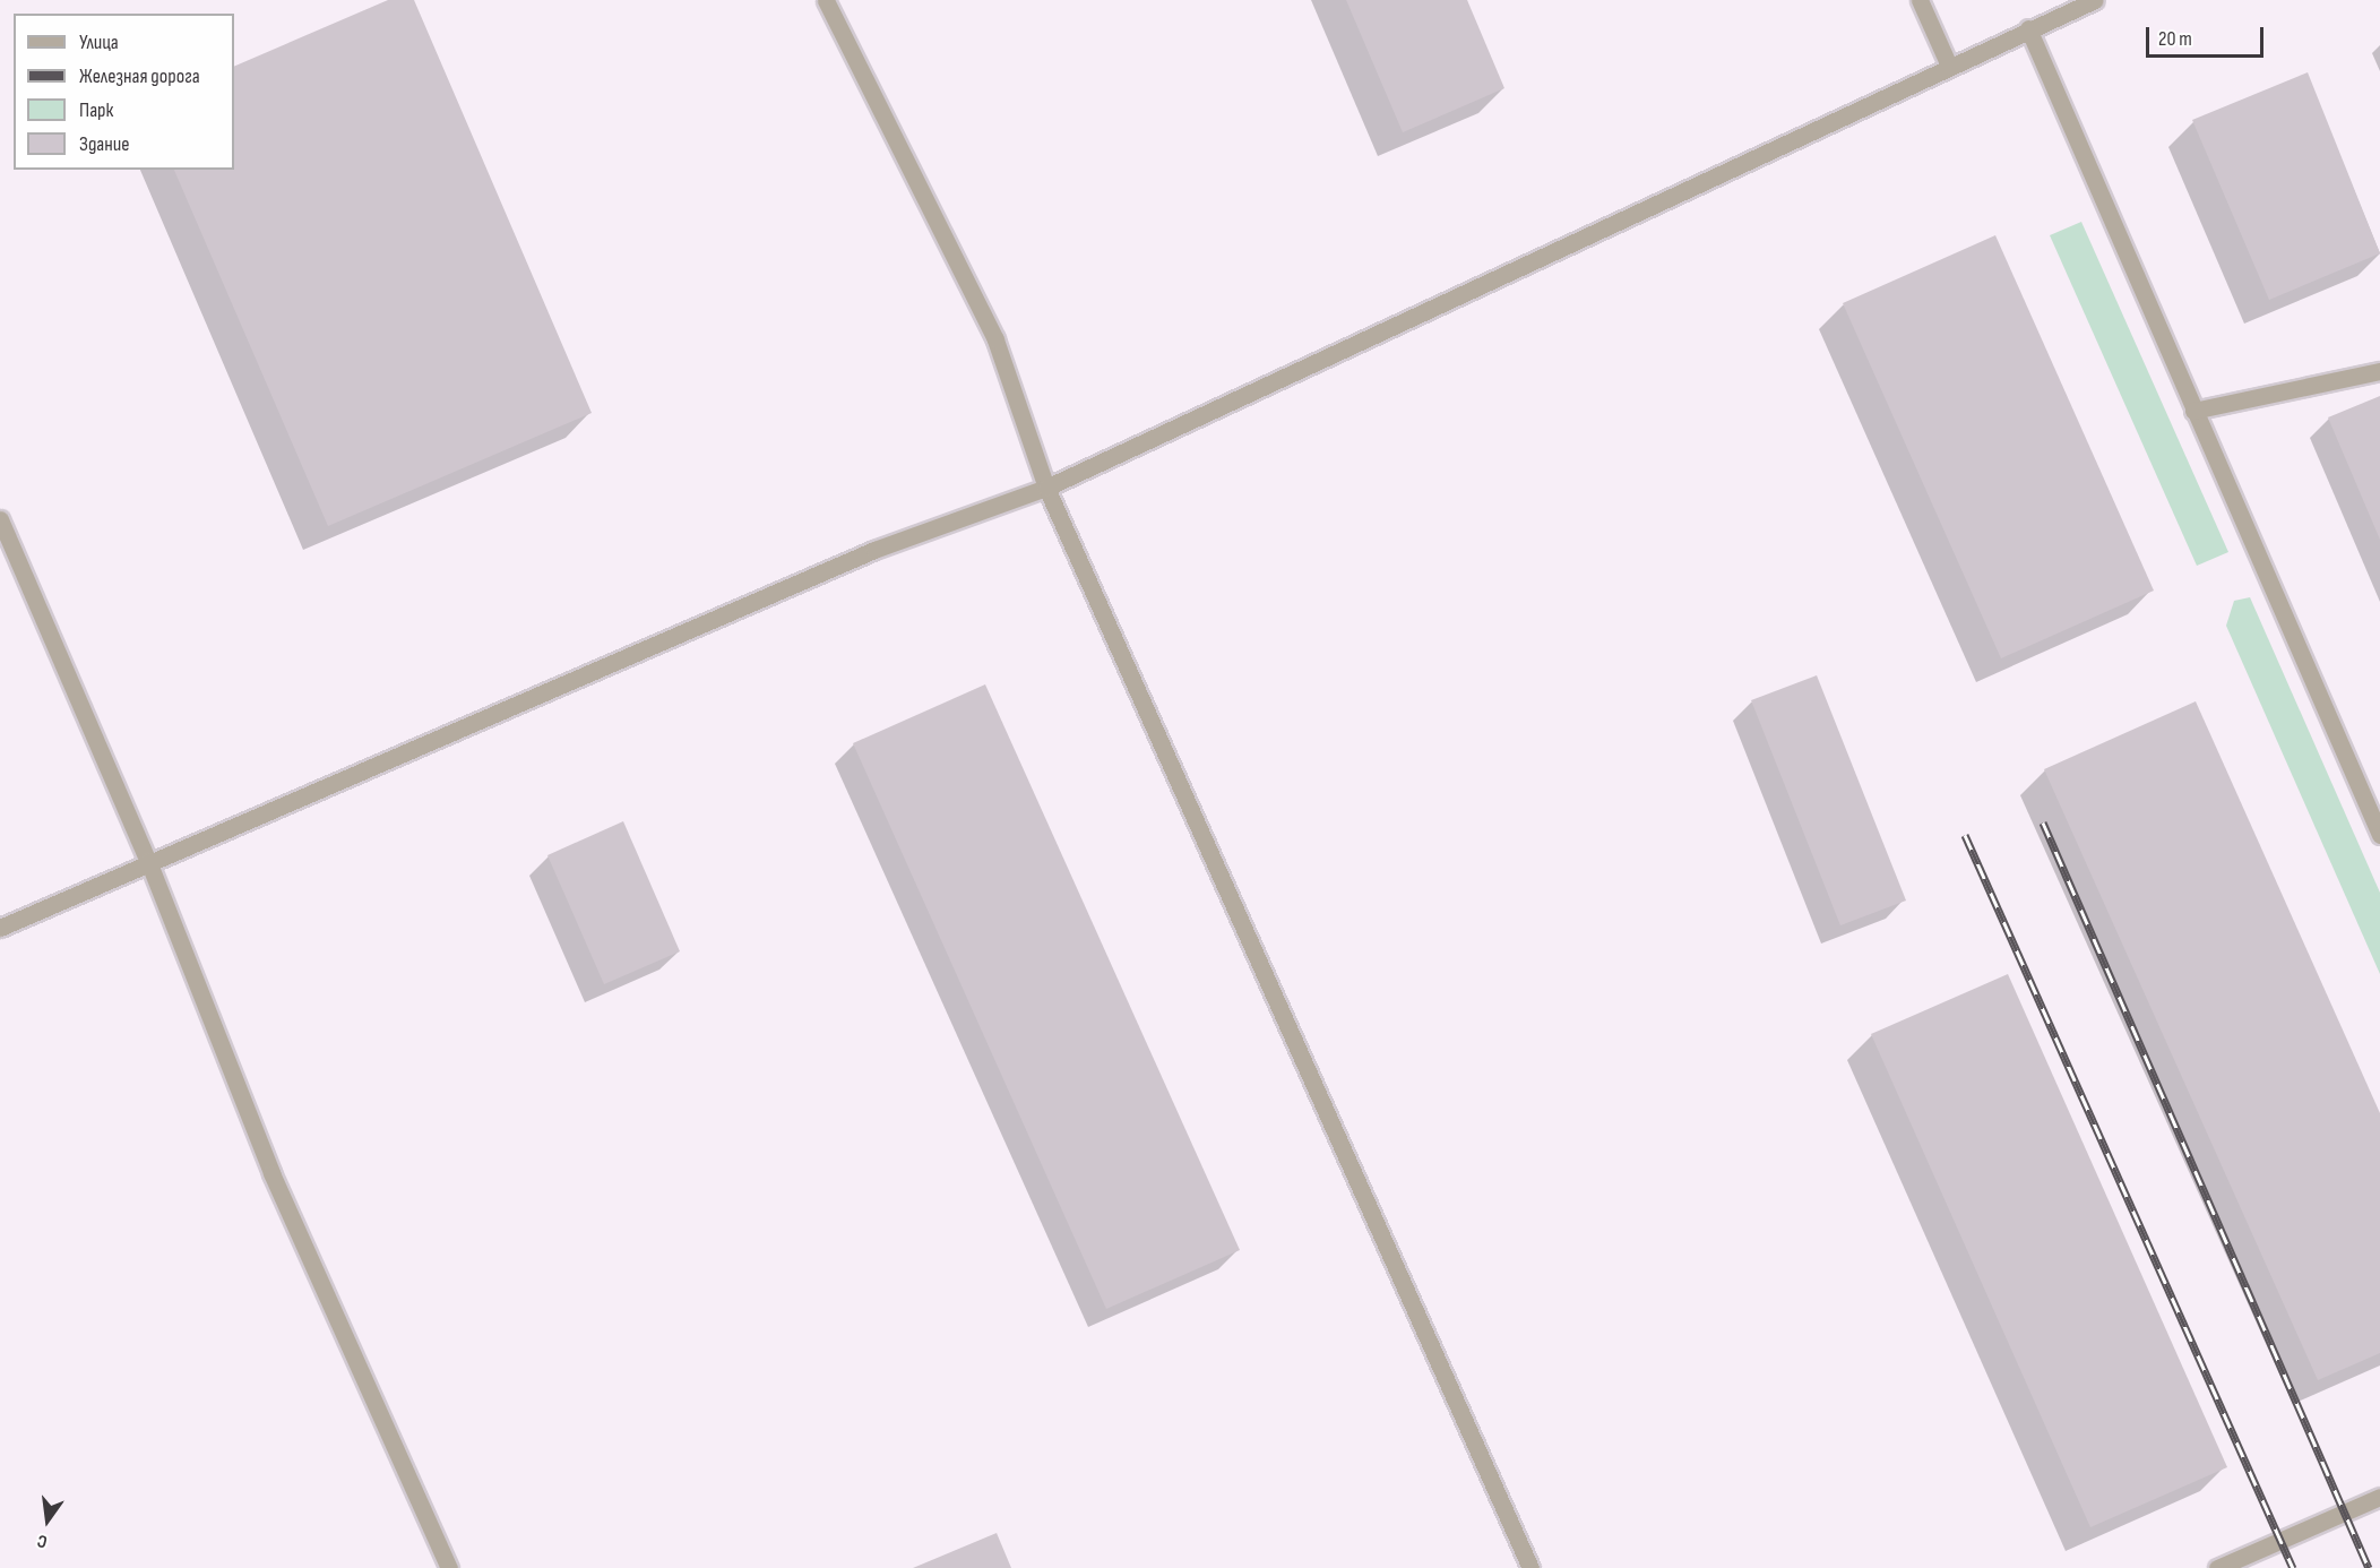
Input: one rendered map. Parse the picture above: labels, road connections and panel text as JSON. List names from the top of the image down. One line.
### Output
{"legend":["Улица","Железная дорога","Парк","Здание"],"scale_bar":"20 m","north":"bottom"}
